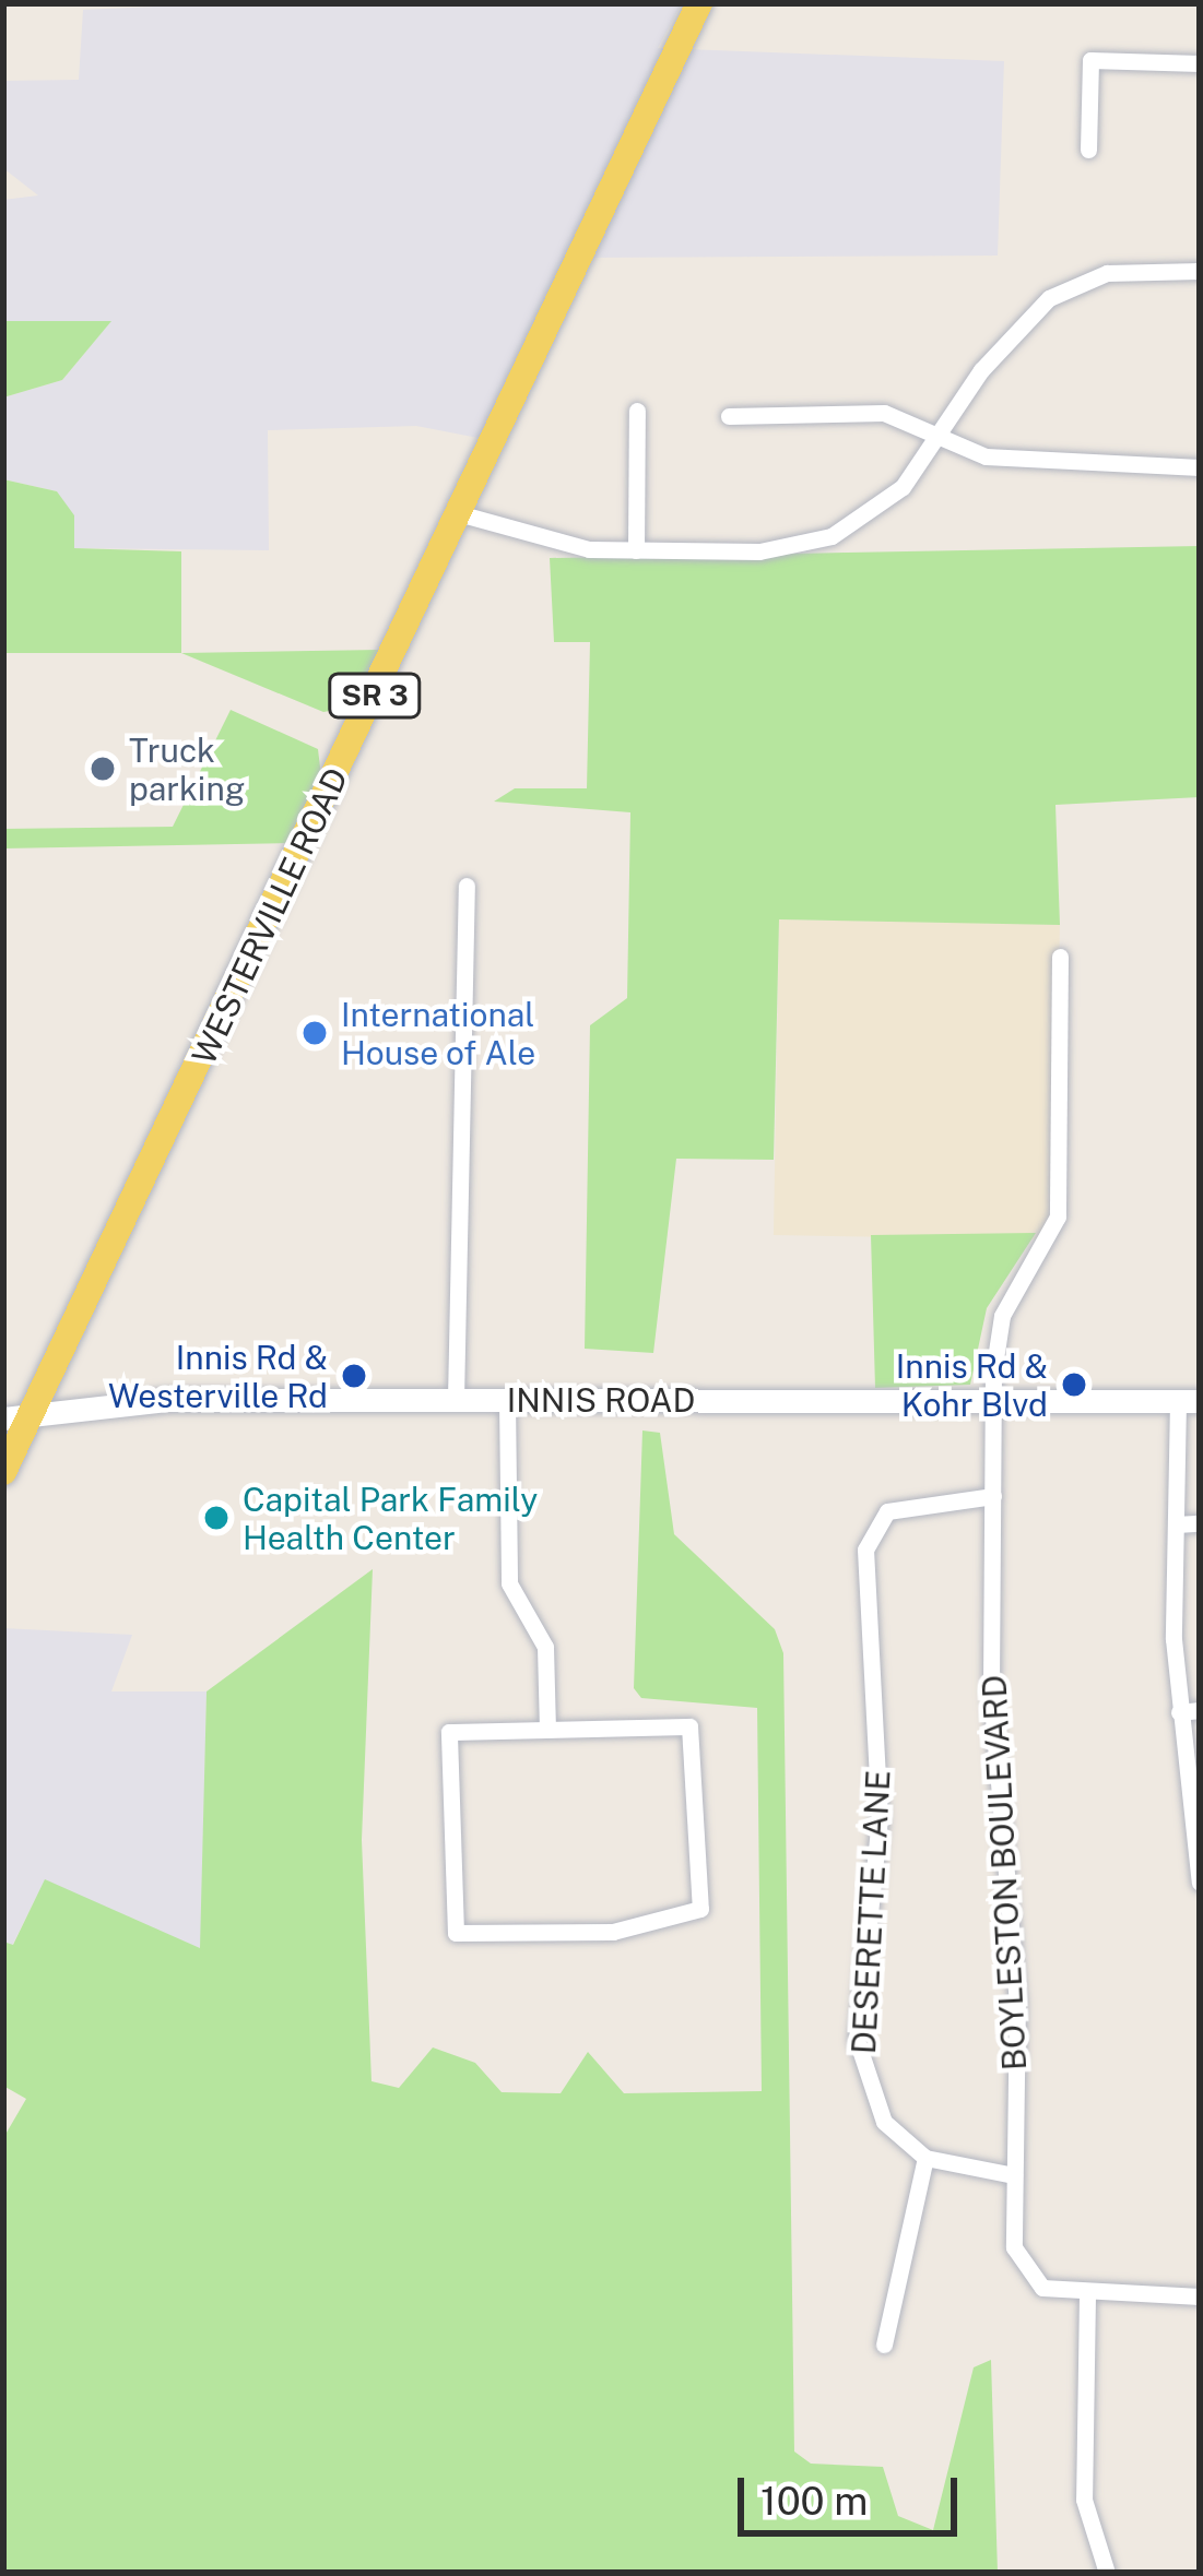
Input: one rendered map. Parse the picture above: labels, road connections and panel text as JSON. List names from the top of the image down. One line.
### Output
{"streets":{"main road":["SR 3","WESTERVILLE ROAD","INNIS ROAD"],"street":["BOYLESTON BOULEVARD","DESERETTE LANE"]},"crossings":[["WESTERVILLE ROAD","INNIS ROAD"],["INNIS ROAD","BOYLESTON BOULEVARD"],["BOYLESTON BOULEVARD","DESERETTE LANE"]],"places":["Truck parking","International House of Ale","Innis Rd & Westerville Rd","Innis Rd & Kohr Blvd","Capital Park Family Health Center"],"scale_bar":"100 m"}
